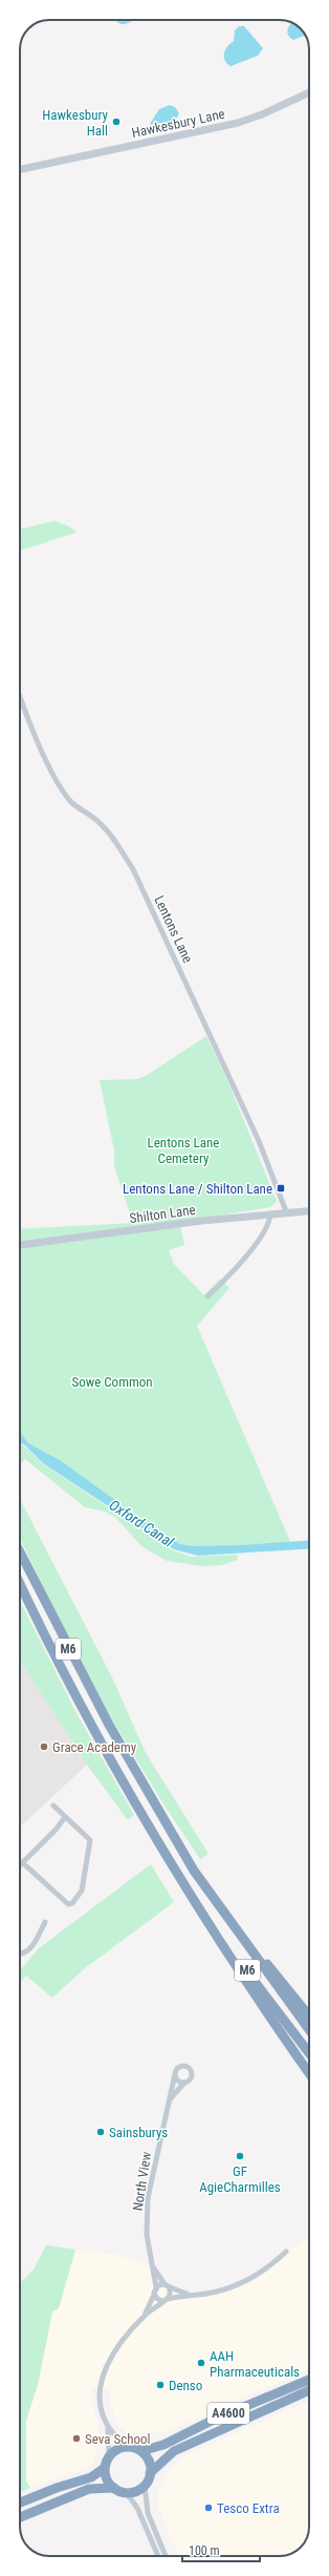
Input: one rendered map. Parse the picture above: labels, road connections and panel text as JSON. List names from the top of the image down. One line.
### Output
{"streets":{"highway":["M6","A4600"],"main road":["Hawkesbury Lane","Shilton Lane"],"street":["Lentons Lane","North View"]},"crossings":[["Lentons Lane","Shilton Lane"]],"water":["Oxford Canal"],"parks":["Lentons Lane Cemetery","Sowe Common"],"places":{"other":["Hawkesbury Hall","Grace Academy","Sainsburys","GF AgieCharmilles","AAH Pharmaceuticals","Denso","Seva School","Tesco Extra"],"transit":["Lentons Lane / Shilton Lane"]},"scale_bar":"100 m"}
